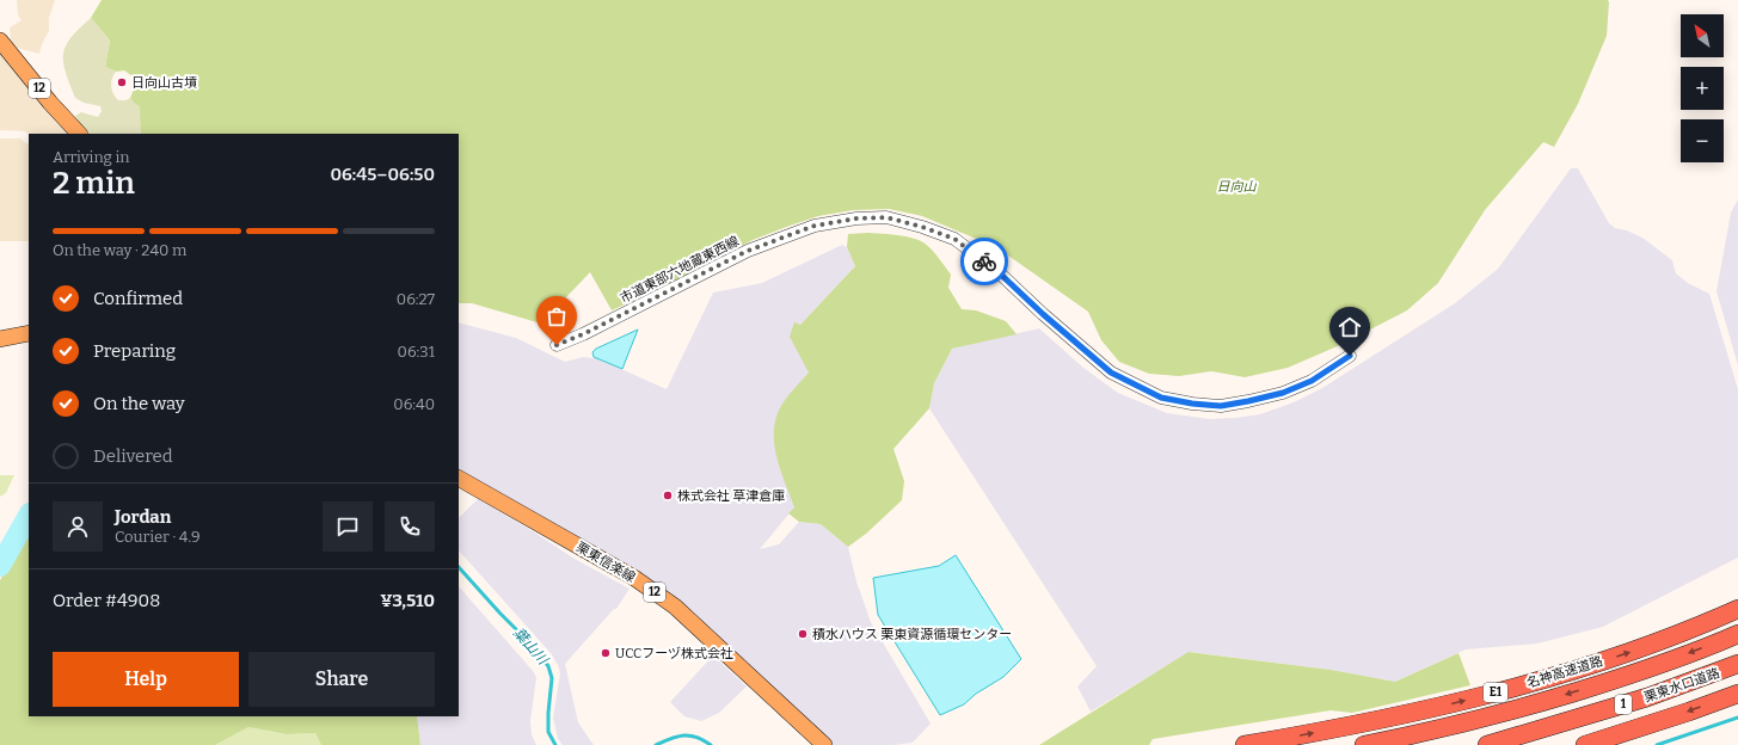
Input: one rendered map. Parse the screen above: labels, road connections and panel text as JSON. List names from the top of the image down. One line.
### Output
{"streets":{"highway":["名神高速道路","栗東水口道路","E1","1"],"main road":["12","栗東信楽線"],"street":["市道東部六地蔵東西線"]},"water":["葉山川"],"parks":["日向山"],"places":["日向山古墳","株式会社 草津倉庫","積水ハウス 栗東資源循環センター","UCCフーヅ株式会社"],"north":"top left","page":{"map_buttons":["+","−"],"heading":["2 min","Arriving in","06:45–06:50"],"panel":["Jordan","Courier · 4.9","Order #4908","¥3,510"],"bar":"On the way · 240 m","list":[["Confirmed","06:27"],["Preparing","06:31"],["On the way","06:40"],"Delivered"],"buttons":["Help","Share"]}}
